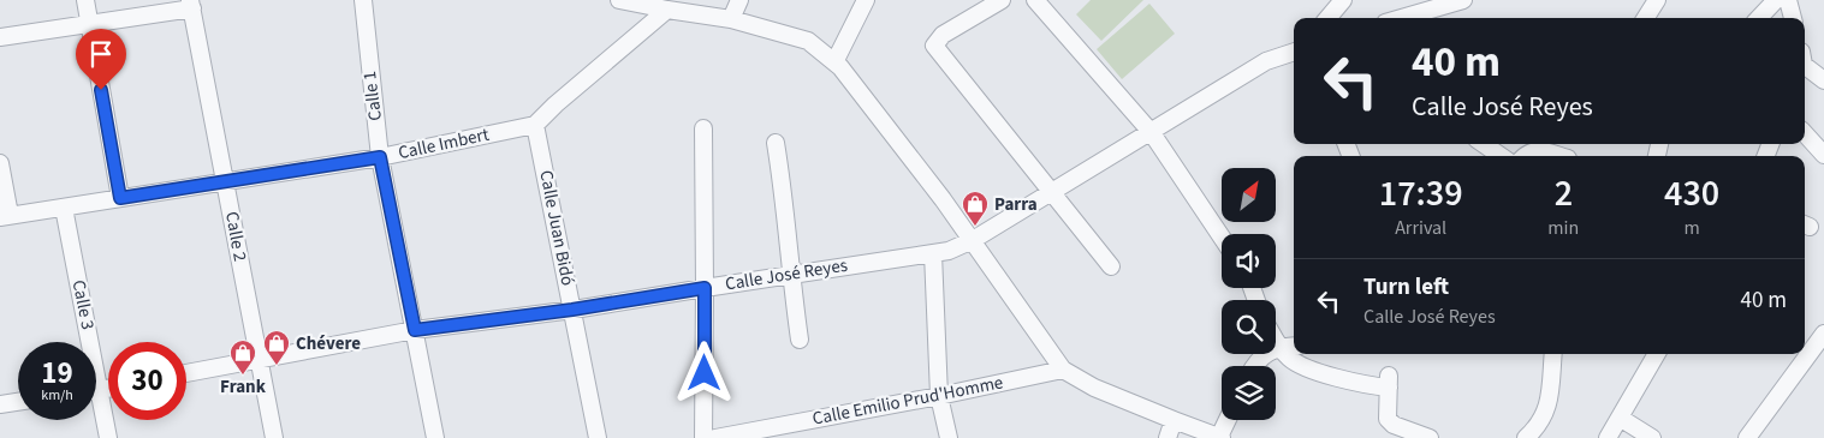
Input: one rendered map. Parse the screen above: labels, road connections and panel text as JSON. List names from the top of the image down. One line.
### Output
{"streets":{"street":["Calle 1","Calle Imbert","Calle Juan Bidó","Calle 2","Calle José Reyes","Calle 3","Calle Emilio Prud'Homme"]},"crossings":[["Calle 1","Calle Imbert"],["Calle 1","Calle José Reyes"],["Calle Imbert","Calle Juan Bidó"],["Calle Imbert","Calle 2"],["Calle Imbert","Calle 3"],["Calle Juan Bidó","Calle José Reyes"],["Calle 2","Calle José Reyes"]],"places":{"shop":["Parra","Chévere","Frank"]},"north":"top right","page":{"turn":["40 m","Calle José Reyes"],"eta":["17:39","Arrival","2","min","430","m"],"list":[{"name":"Turn left","note":"Calle José Reyes","value":"40 m"}],"speed":"19 km/h","limit":"30"}}
